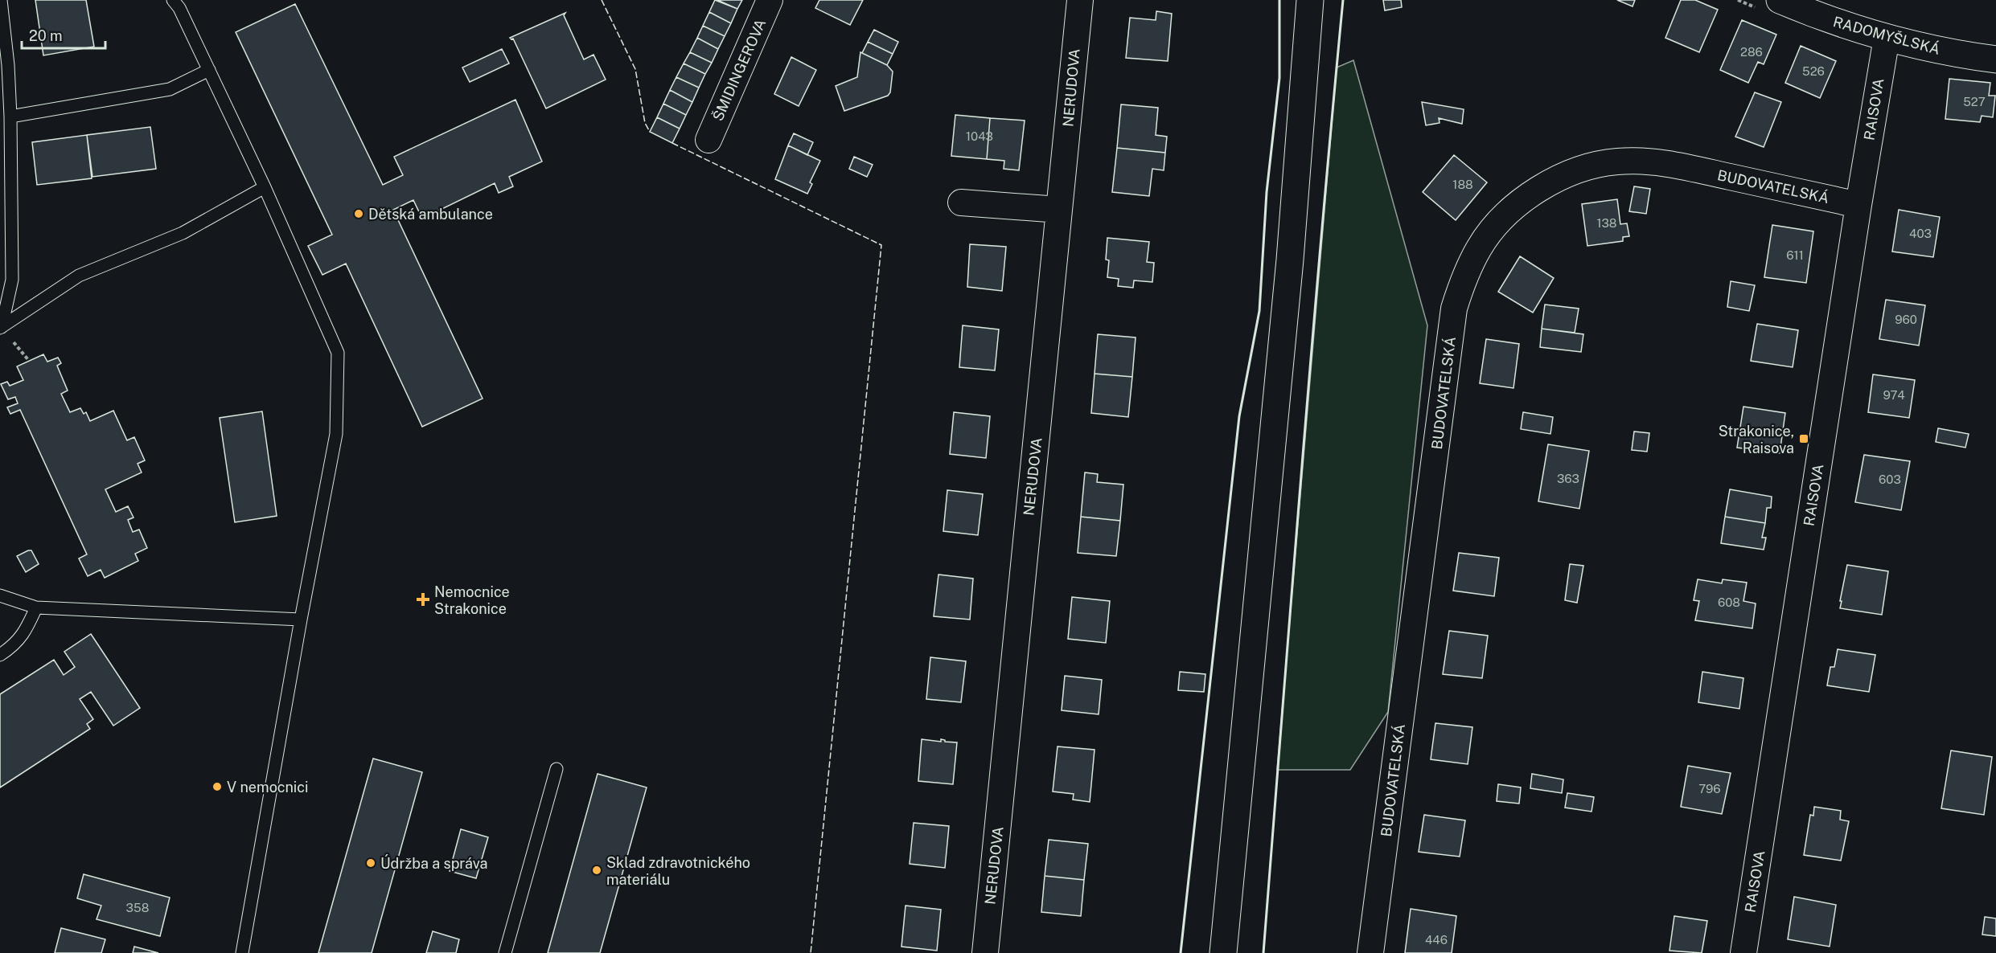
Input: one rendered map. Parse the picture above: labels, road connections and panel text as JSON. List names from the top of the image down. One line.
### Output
{"streets":{"main road":["RADOMYŠLSKÁ"],"street":["ŠMIDINGEROVA","NERUDOVA","RAISOVA","BUDOVATELSKÁ"]},"crossings":[["RADOMYŠLSKÁ","RAISOVA"],["RAISOVA","BUDOVATELSKÁ"]],"places":{"other":["Dětská ambulance","V nemocnici","Údržba a správa","Sklad zdravotnického materiálu"],"transit":["Strakonice, Raisova"],"health":["Nemocnice Strakonice"]},"house_numbers":["286","526","527","1043","188","138","403","611","960","974","363","603","608","796","358","446"],"scale_bar":"20 m"}
